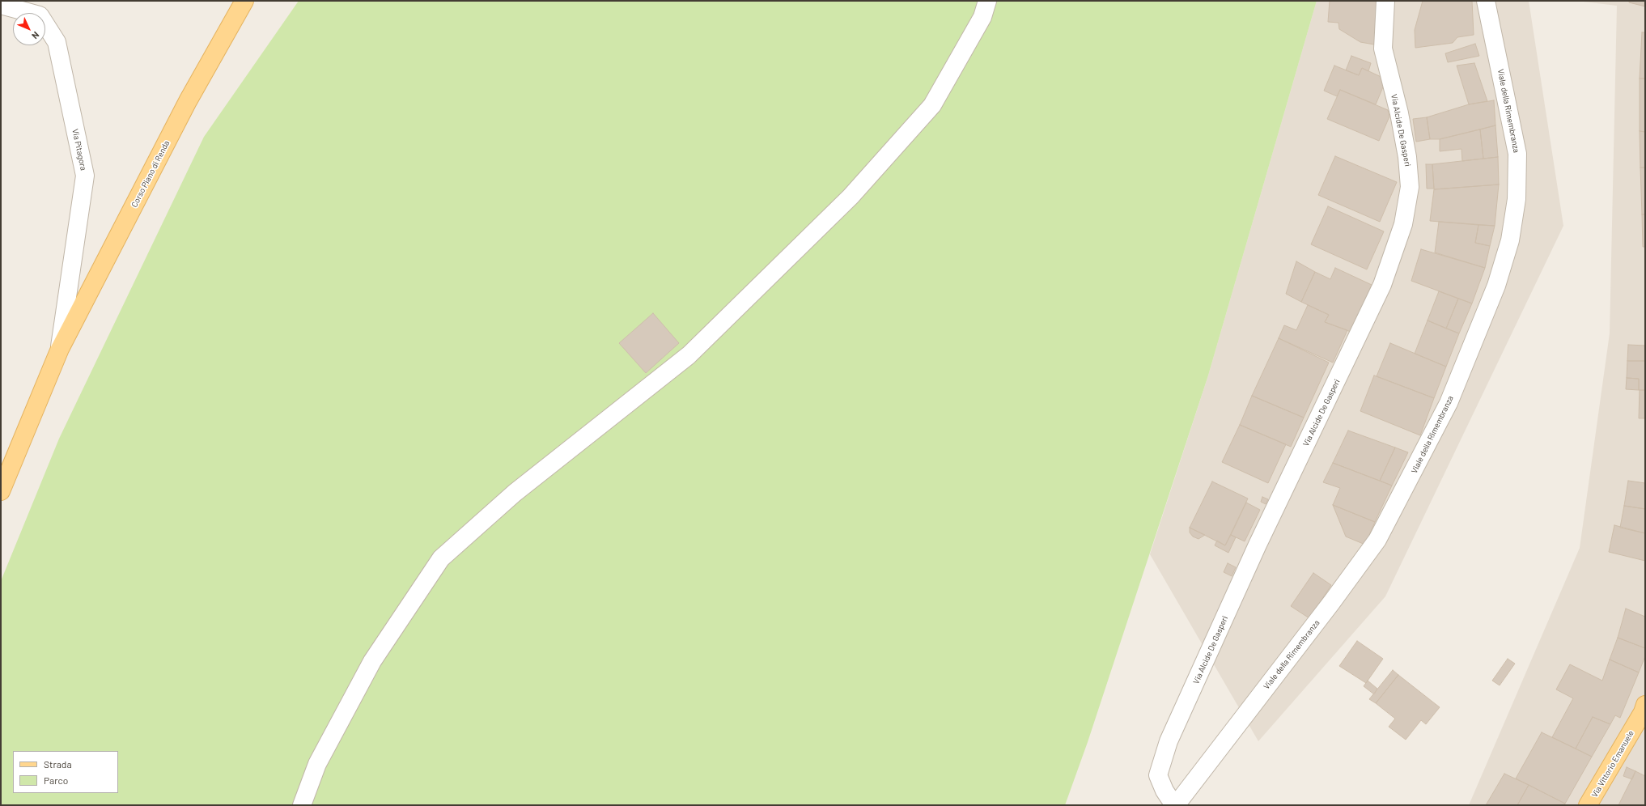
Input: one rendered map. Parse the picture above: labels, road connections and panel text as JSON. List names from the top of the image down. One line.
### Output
{"streets":{"main road":["Corso Piano di Renda","Via Vittorio Emanuele"],"street":["Viale della Rimembranza","Via Alcide De Gasperi","Via Pitagora"]},"crossings":[["Viale della Rimembranza","Via Alcide De Gasperi"],["Via Pitagora","Corso Piano di Renda"]],"legend":["Strada","Parco"],"north":"bottom right"}
